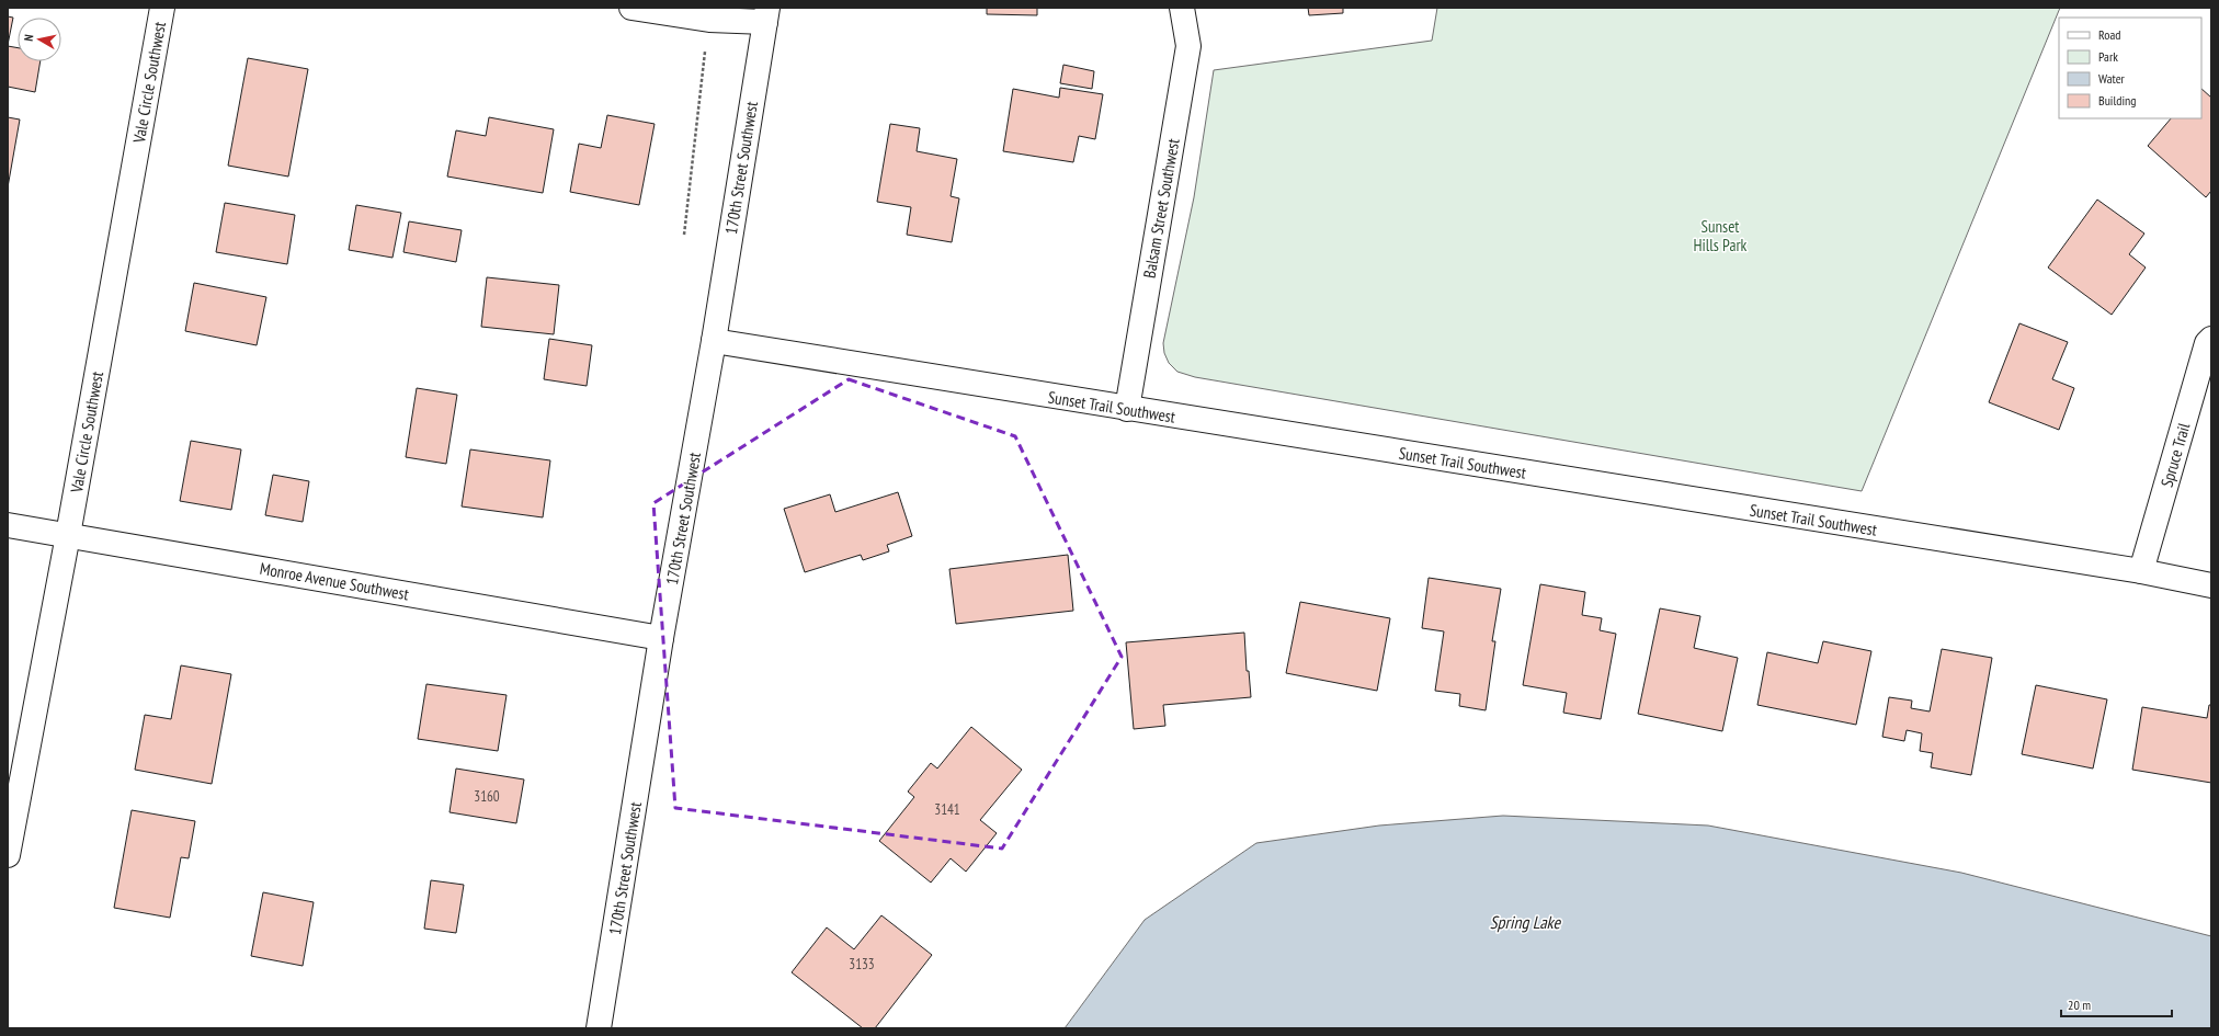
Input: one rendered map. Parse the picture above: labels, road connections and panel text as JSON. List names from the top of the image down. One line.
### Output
{"streets":{"street":["Vale Circle Southwest","170th Street Southwest","Balsam Street Southwest","Sunset Trail Southwest","Spruce Trail","Monroe Avenue Southwest"]},"crossings":[["Vale Circle Southwest","Monroe Avenue Southwest"],["170th Street Southwest","Sunset Trail Southwest"],["170th Street Southwest","Monroe Avenue Southwest"],["Balsam Street Southwest","Sunset Trail Southwest"],["Sunset Trail Southwest","Spruce Trail"]],"water":["Spring Lake"],"parks":["Sunset Hills Park"],"house_numbers":["3160","3141","3133"],"legend":["Road","Park","Water","Building"],"scale_bar":"20 m","north":"left"}
